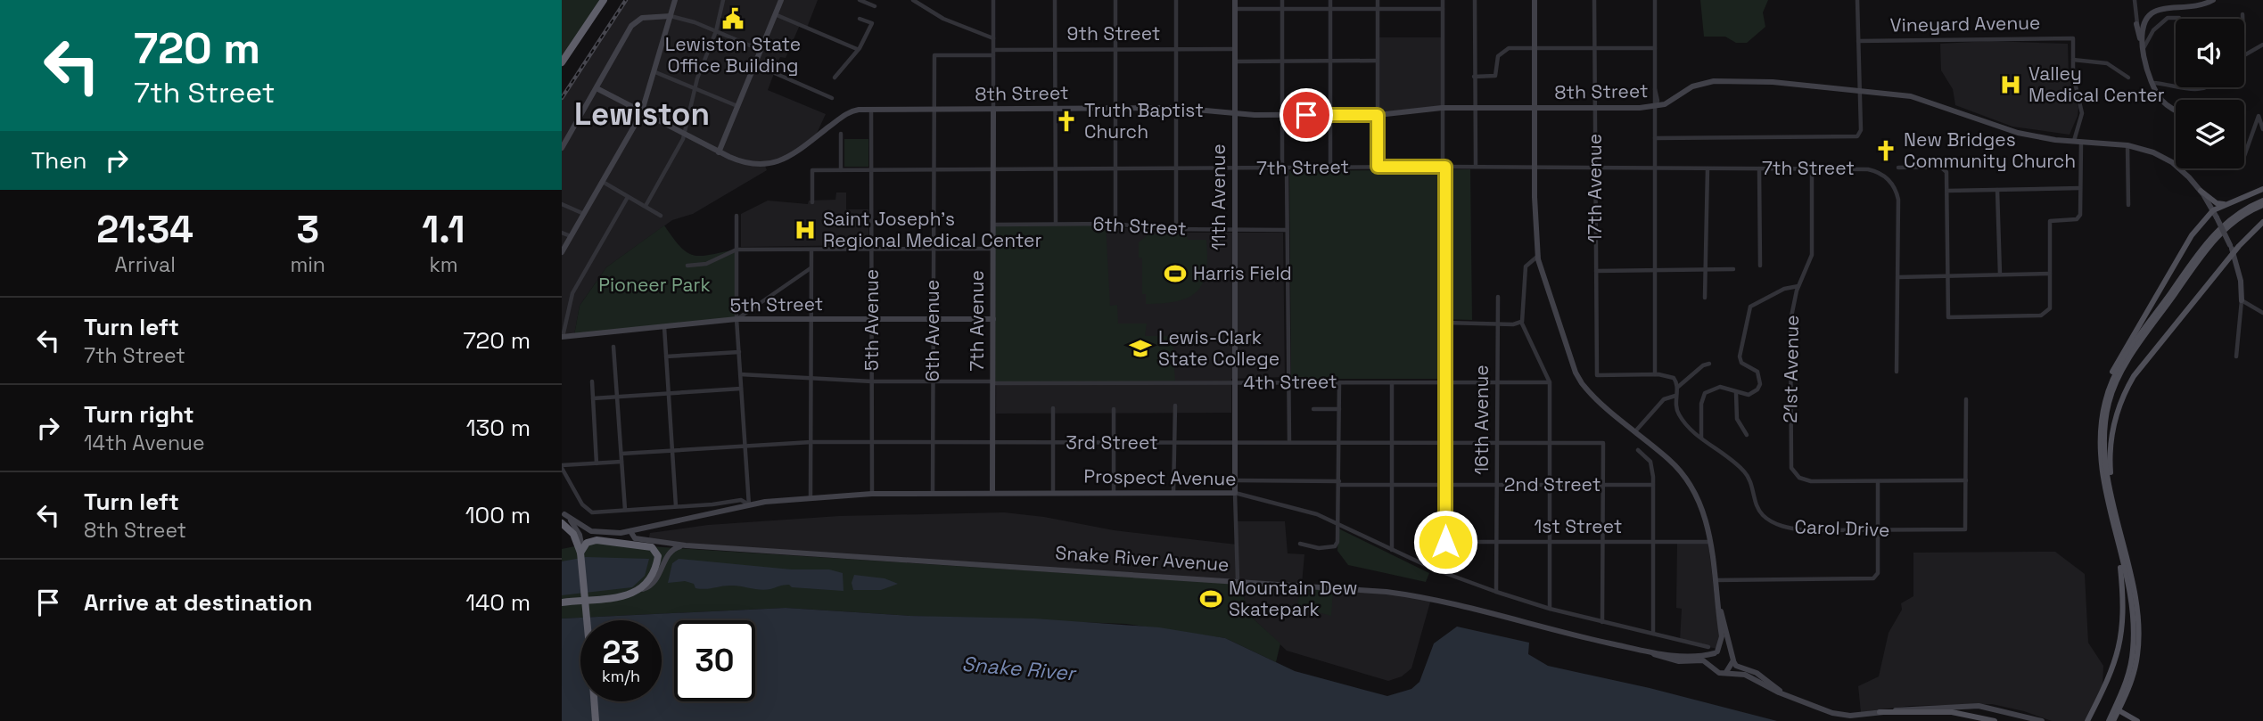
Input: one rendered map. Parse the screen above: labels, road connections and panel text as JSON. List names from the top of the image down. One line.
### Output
{"streets":{"main road":["8th Street","11th Avenue","5th Street","7th Avenue","Prospect Avenue","Snake River Avenue"],"street":["Vineyard Avenue","9th Street","7th Street","17th Avenue","6th Street","5th Avenue","6th Avenue","21st Avenue","4th Street","16th Avenue","3rd Street","2nd Street","1st Street","Carol Drive"]},"crossings":[["9th Street","11th Avenue"],["9th Street","7th Avenue"],["8th Street","17th Avenue"],["8th Street","11th Avenue"],["8th Street","5th Avenue"],["8th Street","7th Avenue"],["8th Street","6th Avenue"],["7th Street","17th Avenue"],["7th Street","11th Avenue"],["7th Street","5th Avenue"],["7th Street","7th Avenue"],["7th Street","6th Avenue"],["7th Street","21st Avenue"],["11th Avenue","6th Street"],["11th Avenue","4th Street"],["11th Avenue","3rd Street"],["11th Avenue","Prospect Avenue"],["11th Avenue","2nd Street"],["11th Avenue","Snake River Avenue"],["6th Street","7th Avenue"],["5th Street","5th Avenue"],["5th Street","7th Avenue"],["5th Street","6th Avenue"],["5th Avenue","4th Street"],["5th Avenue","3rd Street"],["5th Avenue","Prospect Avenue"],["7th Avenue","6th Avenue"],["7th Avenue","4th Street"],["7th Avenue","3rd Street"],["7th Avenue","Prospect Avenue"],["6th Avenue","4th Street"],["6th Avenue","3rd Street"],["6th Avenue","Prospect Avenue"],["4th Street","16th Avenue"],["16th Avenue","3rd Street"],["16th Avenue","Prospect Avenue"],["16th Avenue","2nd Street"],["16th Avenue","1st Street"],["3rd Street","2nd Street"]],"districts":["Lewiston"],"water":["Snake River"],"parks":["Pioneer Park"],"places":{"public building":["Lewiston State Office Building"],"hospital":["Valley Medical Center","Saint Joseph's Regional Medical Center"],"church":["Truth Baptist Church","New Bridges Community Church"],"sports":["Harris Field","Mountain Dew Skatepark"],"school or university":["Lewis-Clark State College"]},"page":{"turn":["720 m","7th Street"],"then":"Then","eta":["21:34","Arrival","3","min","1.1","km"],"list":[{"name":"Turn left","note":"7th Street","value":"720 m"},{"name":"Turn right","note":"14th Avenue","value":"130 m"},{"name":"Turn left","note":"8th Street","value":"100 m"},{"name":"Arrive at destination","value":"140 m"}],"speed":"23 km/h","limit":"30"}}
